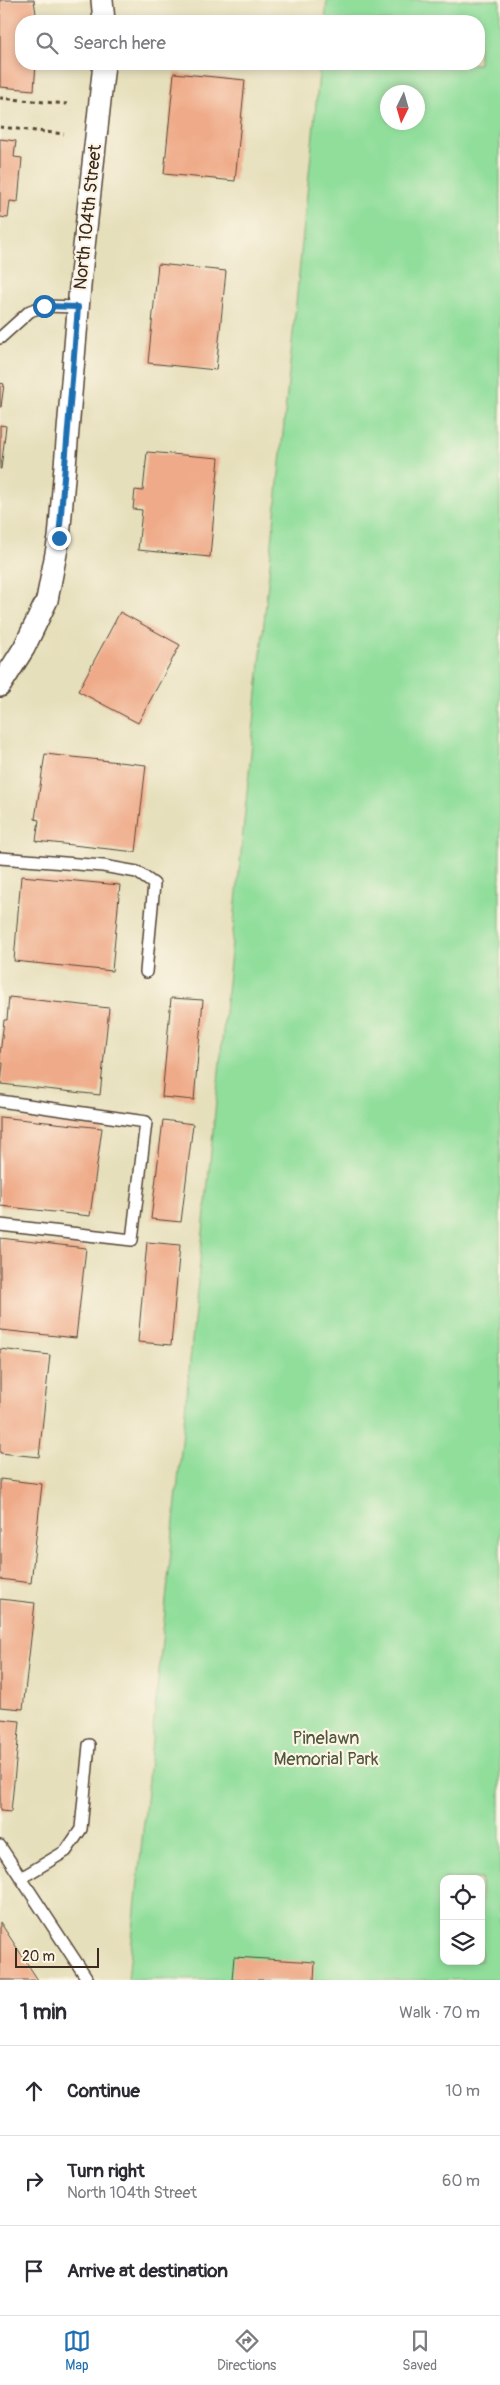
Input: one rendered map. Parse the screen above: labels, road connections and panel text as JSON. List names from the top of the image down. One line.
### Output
{"streets":{"street":["North 104th Street"]},"parks":["Pinelawn Memorial Park"],"scale_bar":"20 m","north":"bottom","page":{"search":"Search here","scale":"20 m","heading":["1 min","Walk · 70 m"],"list":[["Continue","10 m"],["Turn right","North 104th Street","60 m"],"Arrive at destination"],"nav":["Map","Directions","Saved"]}}
